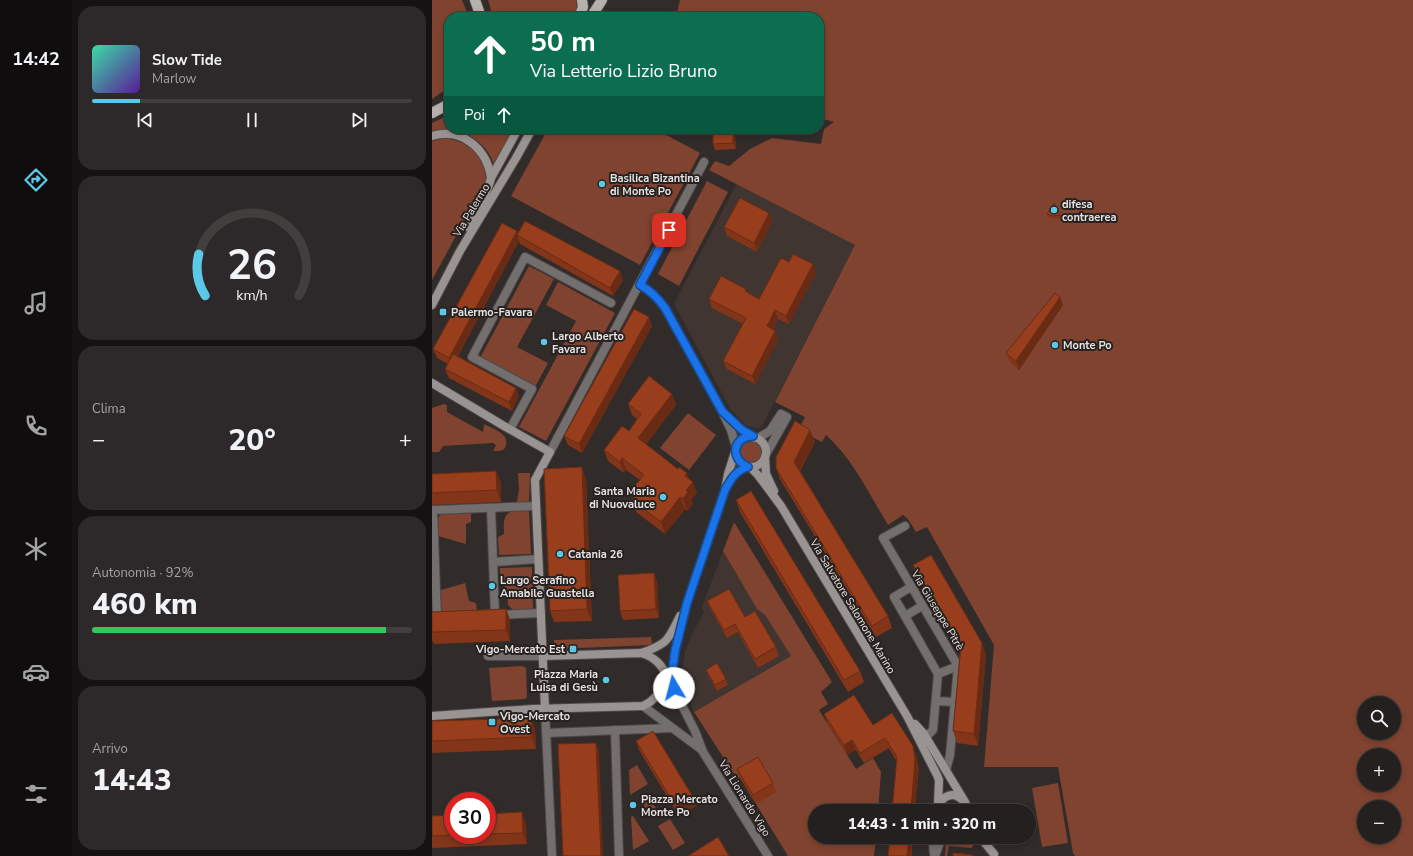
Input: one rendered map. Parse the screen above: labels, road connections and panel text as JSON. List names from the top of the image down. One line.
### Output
{"streets":{"street":["Via Palermo","Via Salvatore Salomone Marino","Via Giuseppe Pitrè","Via Lionardo Vigo"]},"places":{"other":["Basilica Bizantina di Monte Po","difesa contraerea","Largo Alberto Favara","Monte Po","Santa Maria di Nuovaluce","Catania 26","Largo Serafino Amabile Guastella","Piazza Maria Luisa di Gesù","Piazza Mercato Monte Po"],"transit":["Palermo-Favara","Vigo-Mercato Est","Vigo-Mercato Ovest"]},"page":{"tabs":"14:42","turn":["50 m","Via Letterio Lizio Bruno"],"song":["Slow Tide","Marlow"],"then":"Poi","tile":["Clima",["Autonomia · 92%","460 km"],["Arrivo","14:43"]],"heat":["−","20°","+"],"map_buttons":["+","−"],"limit":"30","trip":"14:43 · 1 min · 320 m","gauge":["26","km/h"]}}
